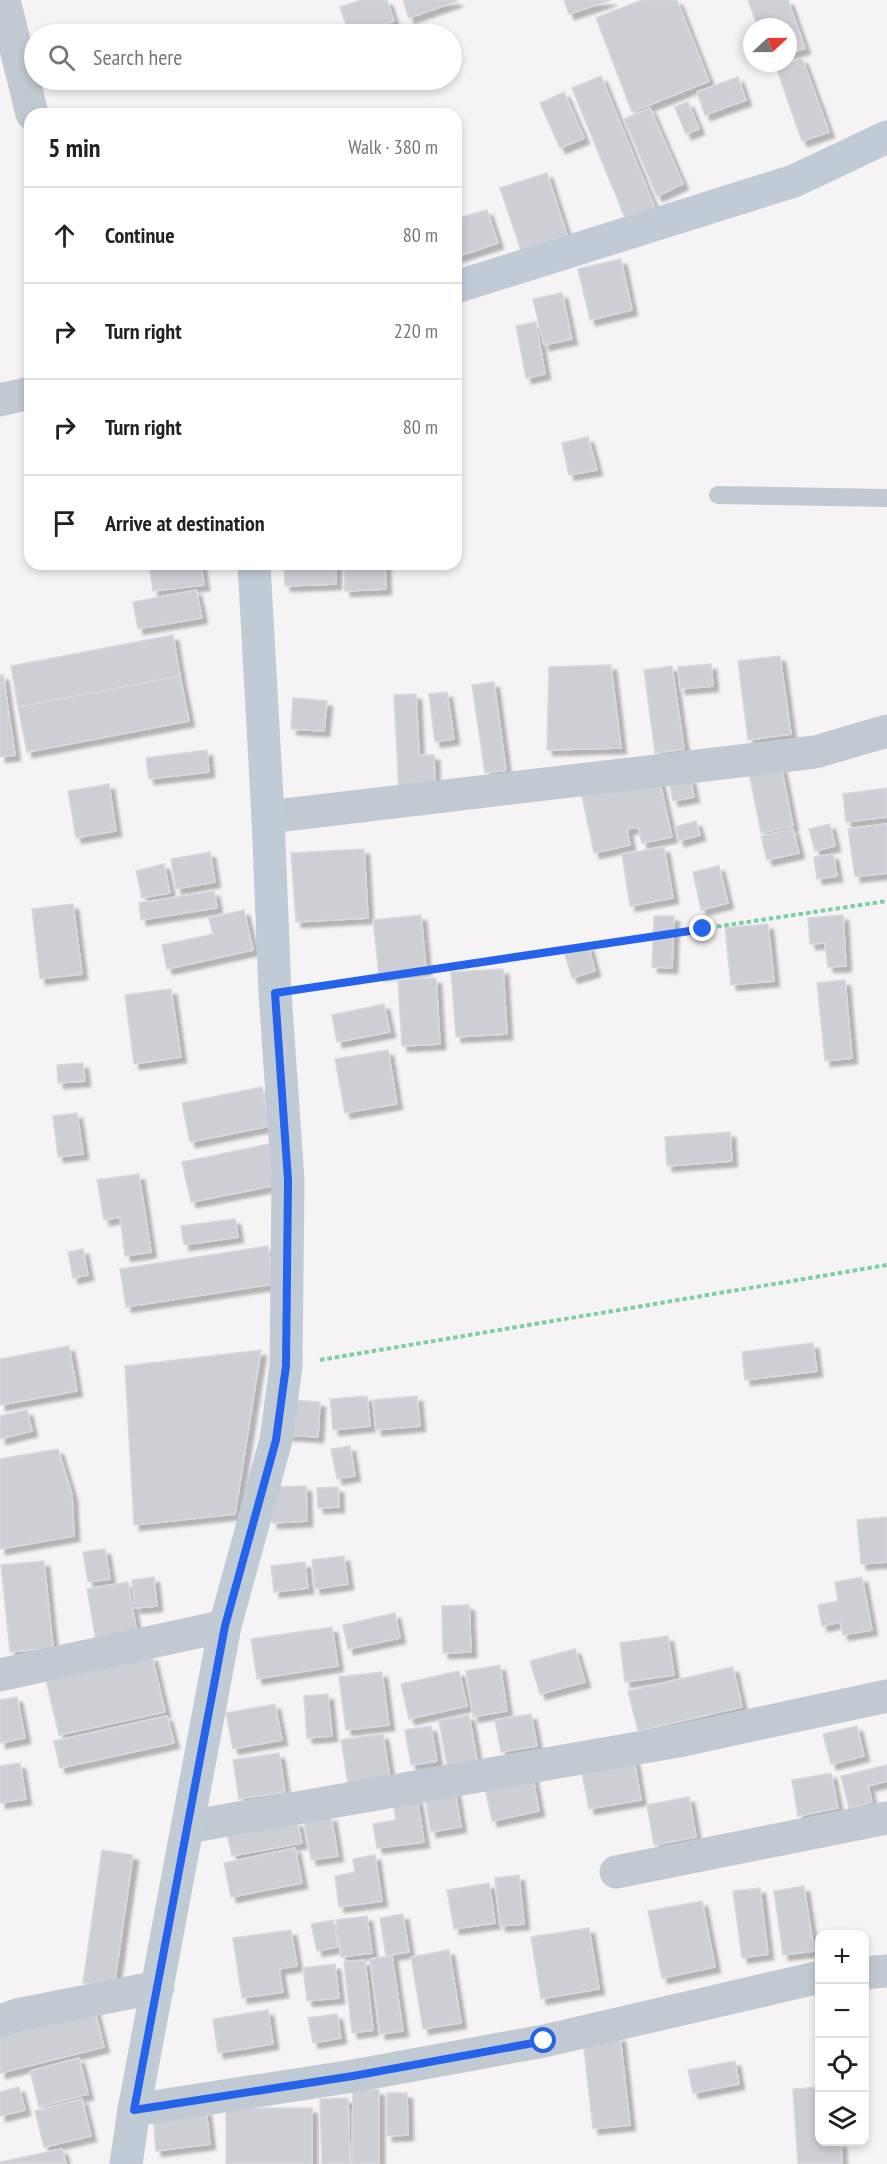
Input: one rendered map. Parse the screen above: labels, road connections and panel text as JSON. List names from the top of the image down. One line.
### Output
{"north":"right","page":{"search":"Search here","heading":["5 min","Walk · 380 m"],"list":[["Continue","80 m"],["Turn right","220 m"],["Turn right","80 m"],"Arrive at destination"],"map_buttons":["+","−"]}}
